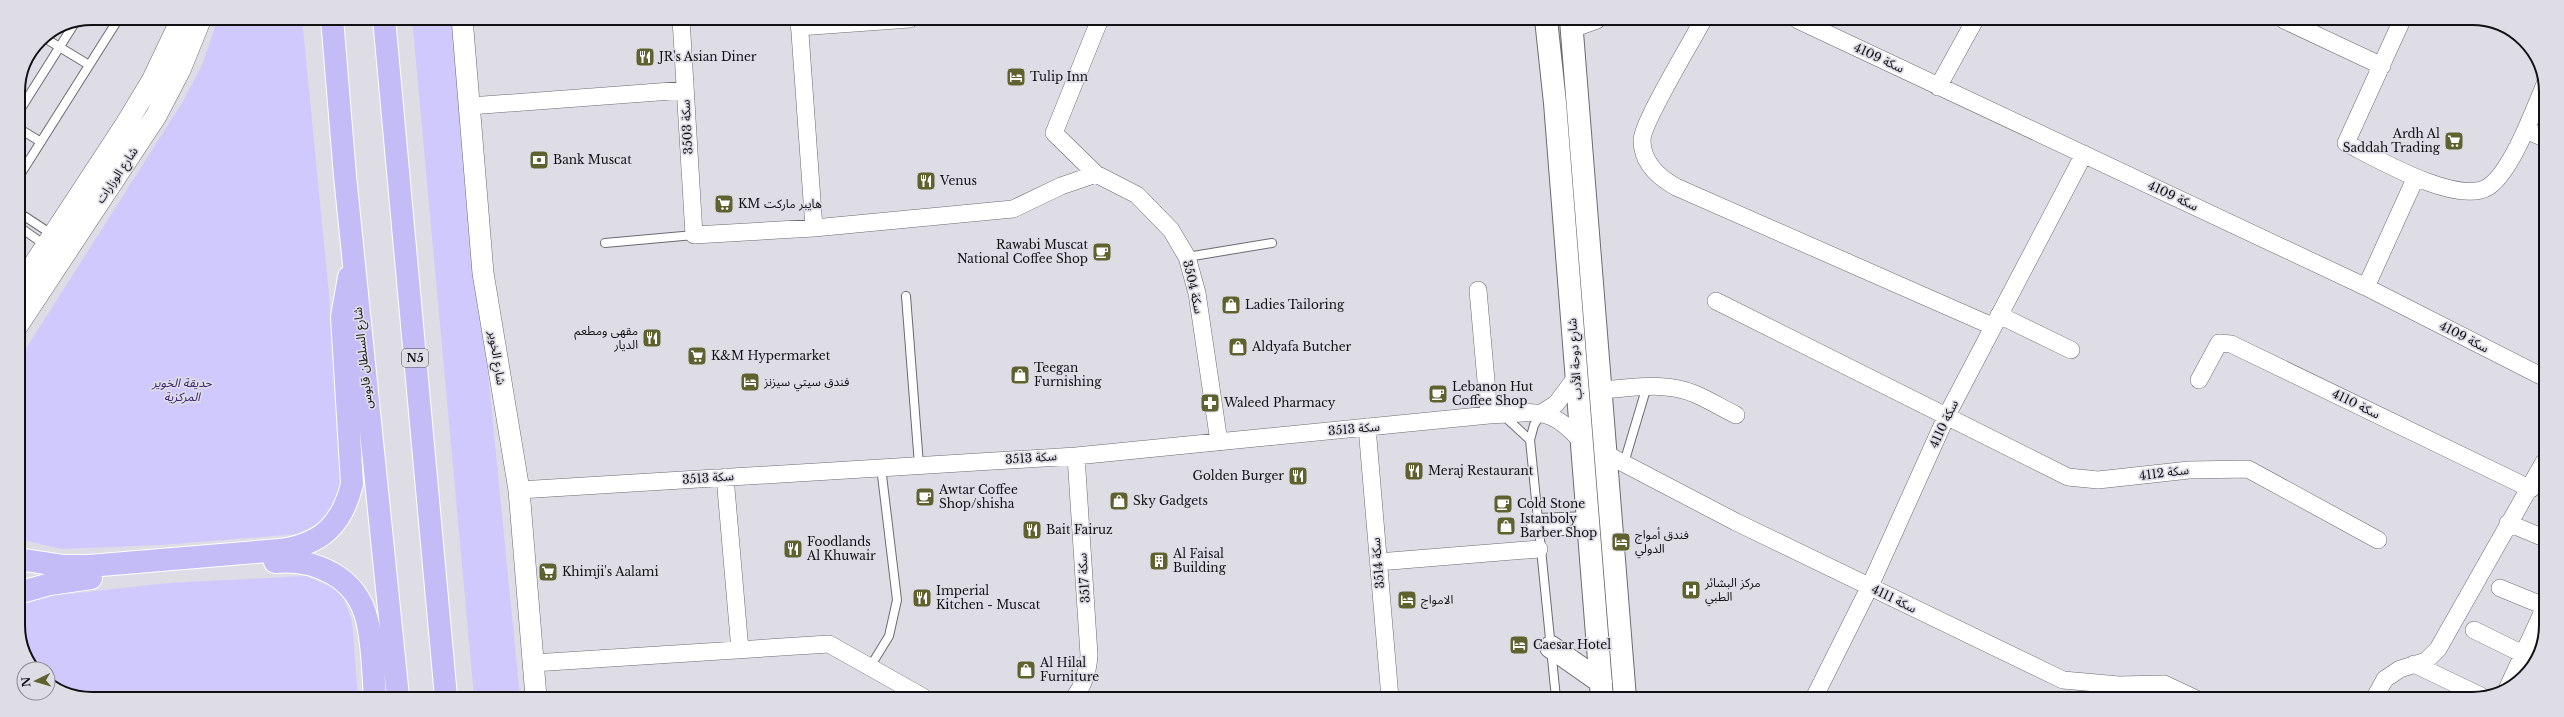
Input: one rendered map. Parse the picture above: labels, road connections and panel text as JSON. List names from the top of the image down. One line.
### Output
{"streets":{"highway":["شارع السلطان قابوس","N5"],"main road":["شارع دوحة الأدب"],"street":["سكة 4109","سكة 3503","شارع الوزارات","سكة 3504","شارع الخوير","سكة 4110","سكة 3513","سكة 4112","سكة 3514","سكة 3517","سكة 4111"]},"crossings":[["سكة 4109","سكة 4110"],["سكة 3504","سكة 3513"],["شارع الخوير","سكة 3513"],["شارع دوحة الأدب","سكة 4111"],["سكة 4110","سكة 4112"],["سكة 4110","سكة 4111"],["سكة 3513","سكة 3514"],["سكة 3513","سكة 3517"]],"parks":["حديقة الخوير المركزية"],"places":{"restaurant":["JR's Asian Diner","Venus","مقهى ومطعم الديار","Meraj Restaurant","Golden Burger","Bait Fairuz","Foodlands Al Khuwair","Imperial Kitchen - Muscat"],"hotel":["Tulip Inn","فندق سيتي سيزنز","فندق أمواج الدولي","الامواج","Caesar Hotel"],"supermarket":["Ardh Al Saddah Trading","KM هايبر ماركت","K&M Hypermarket","Khimji's Aalami"],"bank":["Bank Muscat"],"cafe":["Rawabi Muscat National Coffee Shop","Lebanon Hut Coffee Shop","Awtar Coffee Shop/shisha","Cold Stone"],"shop":["Ladies Tailoring","Aldyafa Butcher","Teegan Furnishing","Sky Gadgets","Istanboly Barber Shop","Al Hilal Furniture"],"pharmacy":["Waleed Pharmacy"],"building":["Al Faisal Building"],"hospital":["مركز البشائر الطبي"]},"north":"left"}
